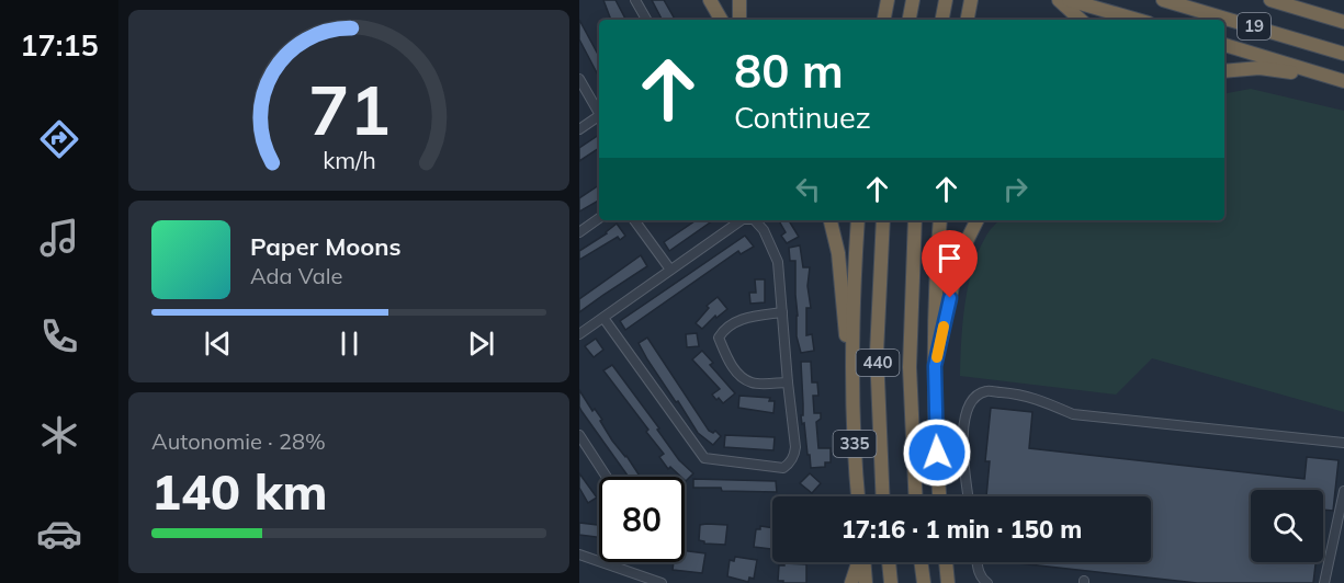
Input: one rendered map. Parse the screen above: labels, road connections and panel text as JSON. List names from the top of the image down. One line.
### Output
{"streets":{"highway":["19","440","335"]},"page":{"tabs":"17:15","turn":["80 m","Continuez"],"song":["Paper Moons","Ada Vale"],"tile":["Autonomie · 28%","140 km"],"limit":"80","trip":"17:16 · 1 min · 150 m","gauge":["71","km/h"]}}
